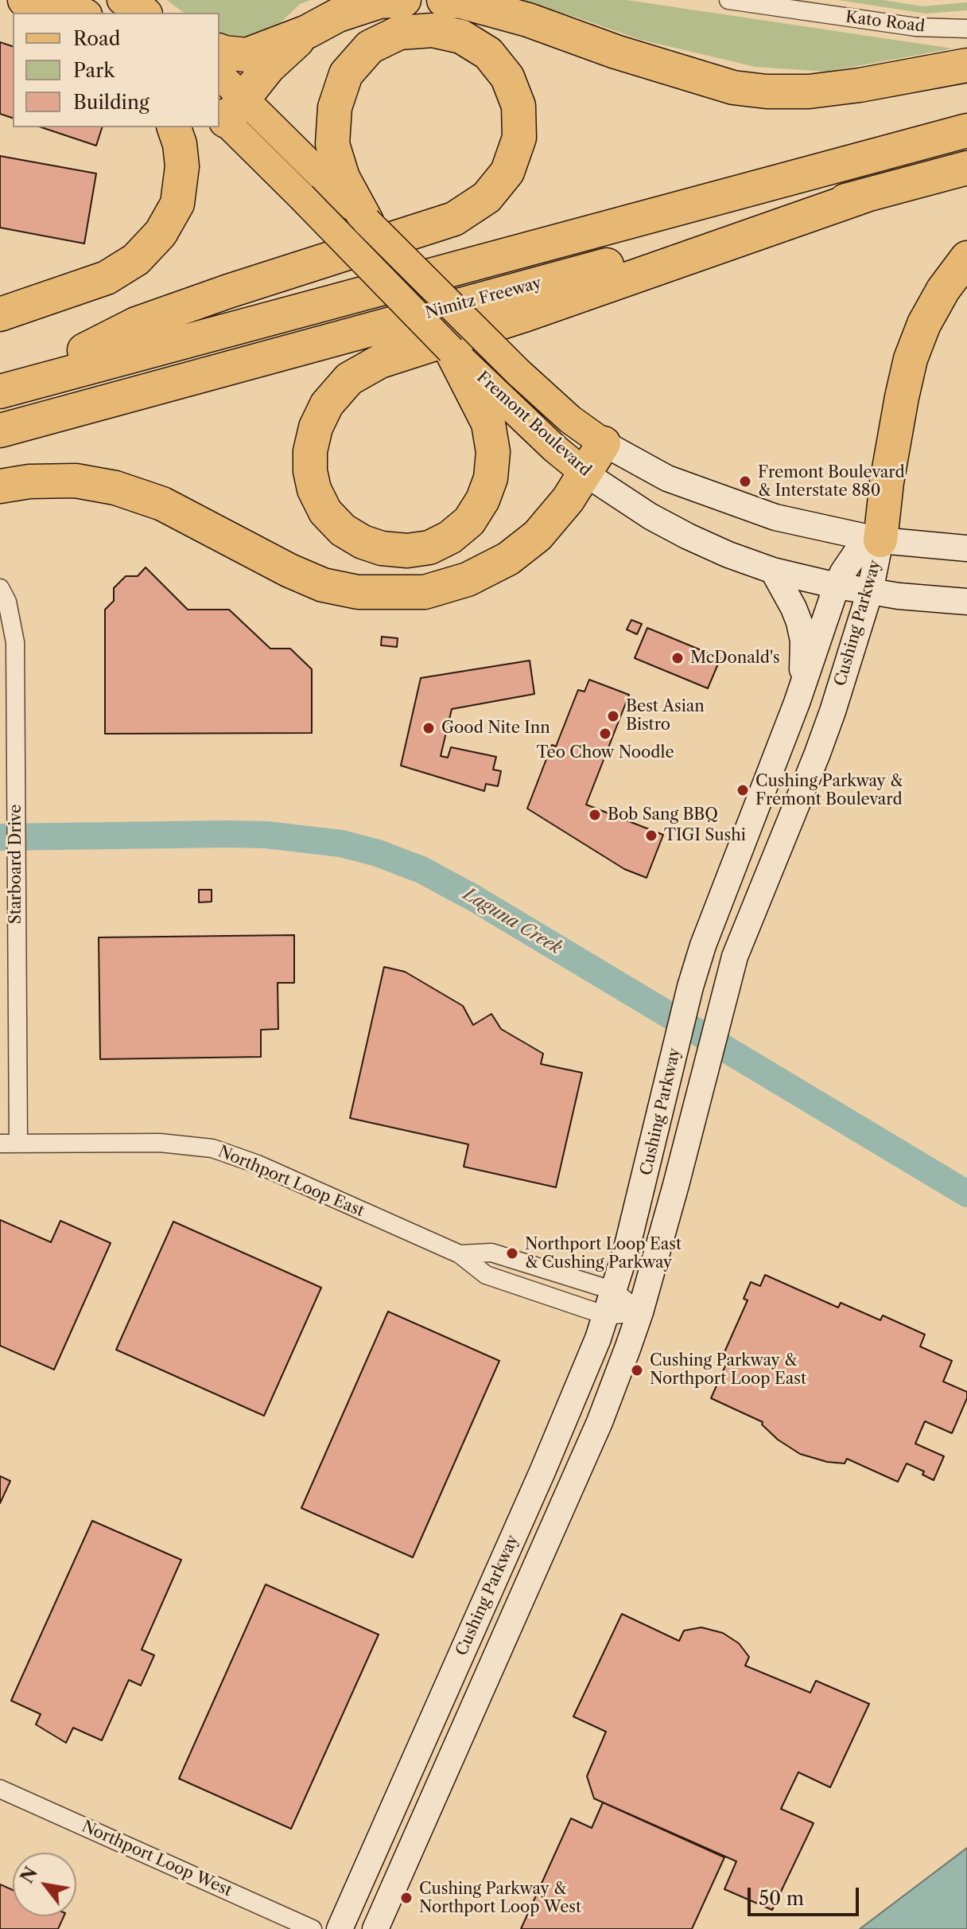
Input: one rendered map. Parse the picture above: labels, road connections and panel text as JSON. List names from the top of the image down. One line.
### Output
{"streets":{"highway":["Nimitz Freeway"],"main road":["Fremont Boulevard","Cushing Parkway"],"street":["Kato Road","Starboard Drive","Northport Loop East","Northport Loop West"]},"crossings":[["Fremont Boulevard","Cushing Parkway"],["Cushing Parkway","Northport Loop East"],["Starboard Drive","Northport Loop East"]],"water":["Laguna Creek"],"places":["Fremont Boulevard & Interstate 880","McDonald's","Best Asian Bistro","Good Nite Inn","Teo Chow Noodle","Cushing Parkway & Fremont Boulevard","Bob Sang BBQ","TIGI Sushi","Northport Loop East & Cushing Parkway","Cushing Parkway & Northport Loop East","Cushing Parkway & Northport Loop West"],"legend":["Road","Park","Building"],"scale_bar":"50 m","north":"top left"}
